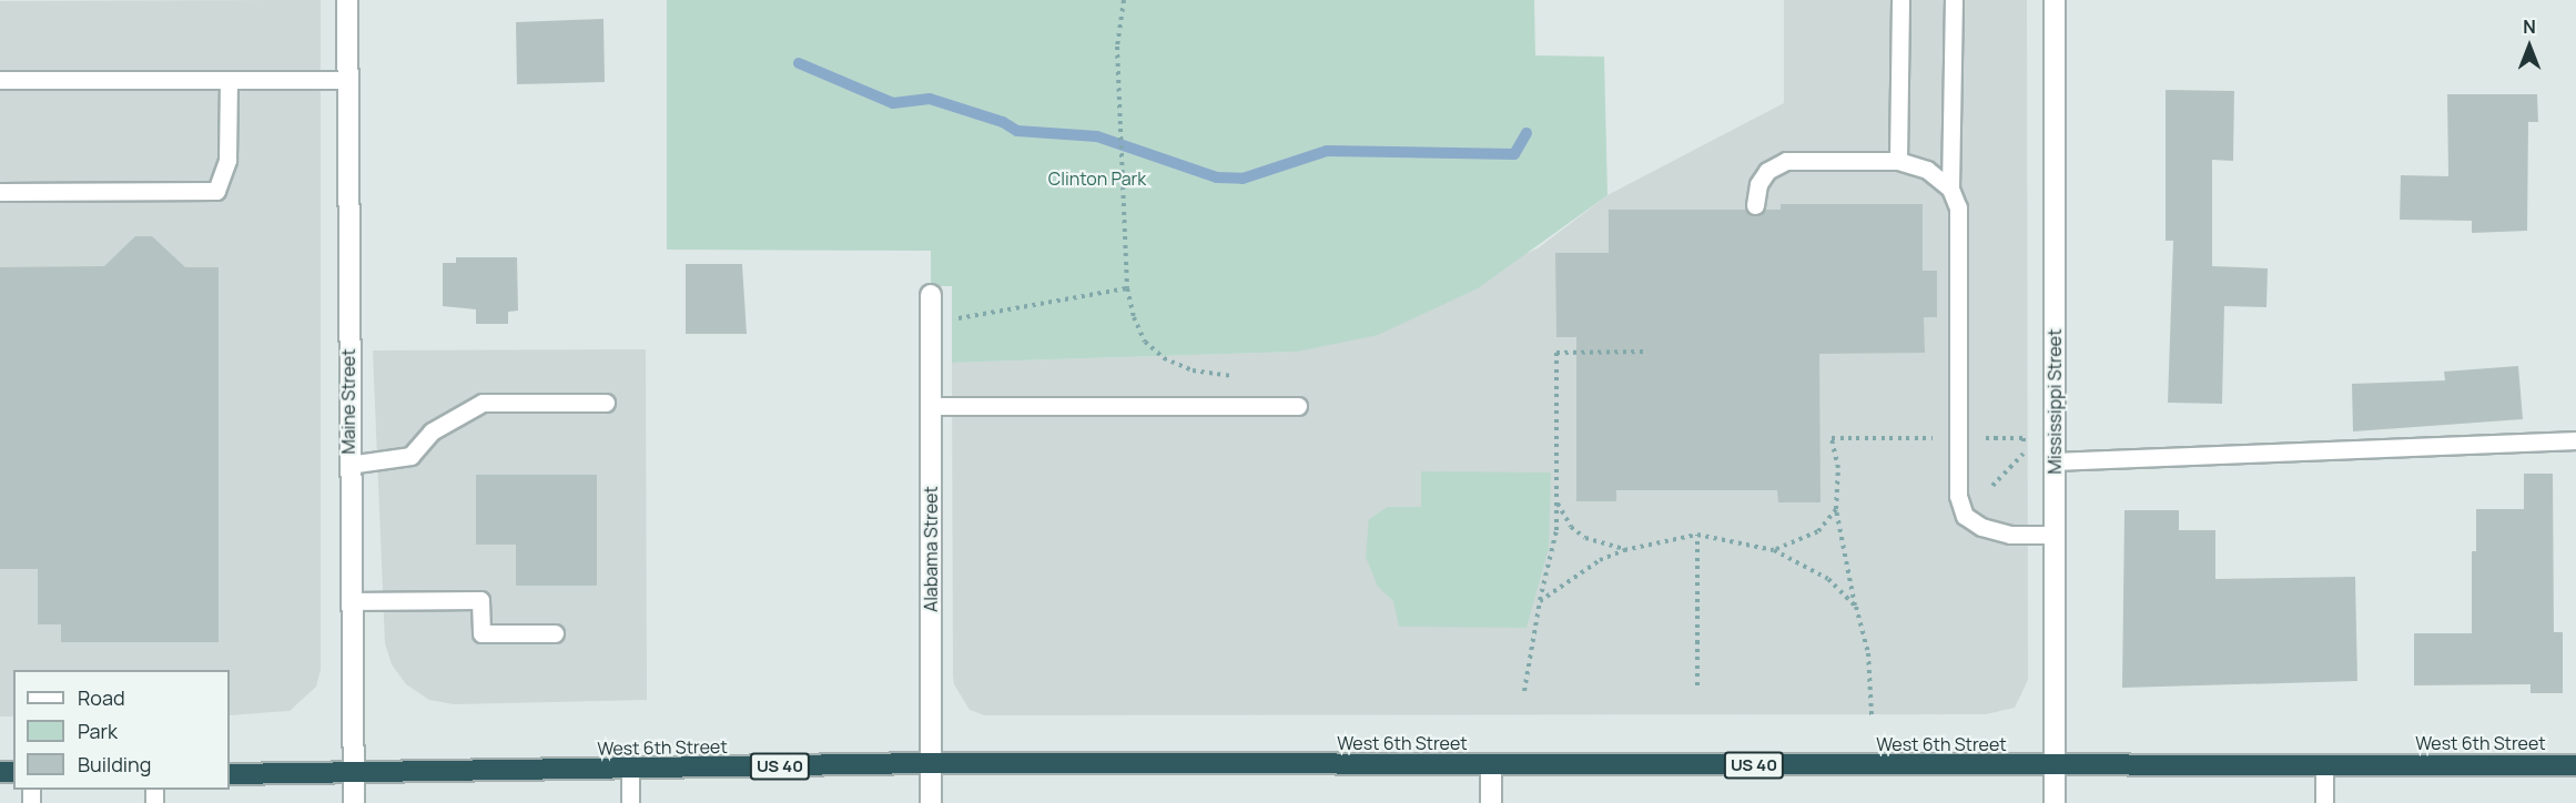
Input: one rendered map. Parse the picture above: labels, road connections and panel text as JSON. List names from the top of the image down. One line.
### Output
{"streets":{"highway":["West 6th Street","US 40"],"street":["Maine Street","Mississippi Street","Alabama Street"]},"crossings":[["Maine Street","West 6th Street"],["Mississippi Street","West 6th Street"],["Alabama Street","West 6th Street"]],"parks":["Clinton Park"],"legend":["Road","Park","Building"],"north":"top"}
